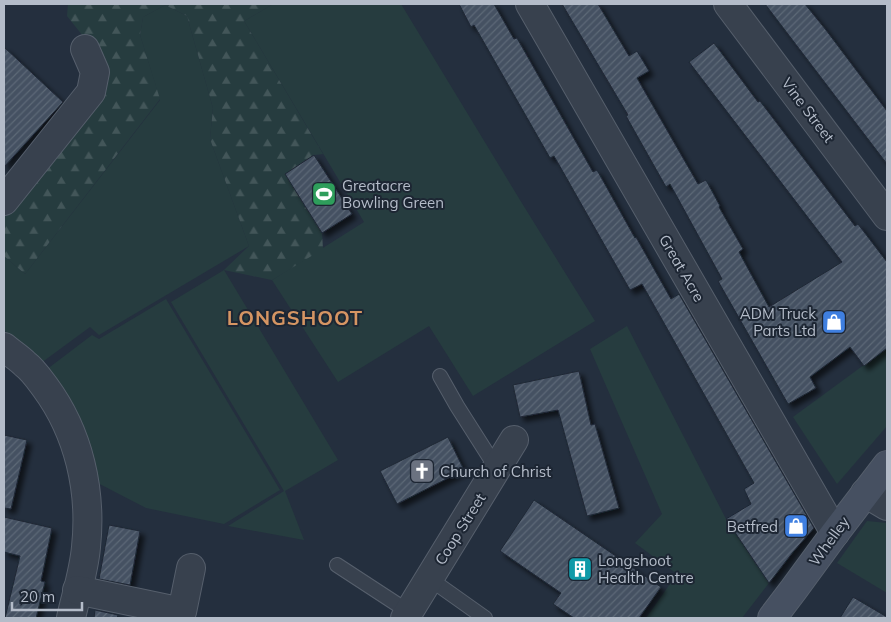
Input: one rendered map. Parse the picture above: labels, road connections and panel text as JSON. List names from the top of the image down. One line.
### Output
{"streets":{"main road":["Whelley"],"street":["Vine Street","Great Acre","Coop Street"]},"crossings":[["Great Acre","Whelley"]],"districts":["LONGSHOOT"],"places":{"sports":["Greatacre Bowling Green"],"shop":["ADM Truck Parts Ltd","Betfred"],"church":["Church of Christ"],"building":["Longshoot Health Centre"]},"scale_bar":"20 m"}
